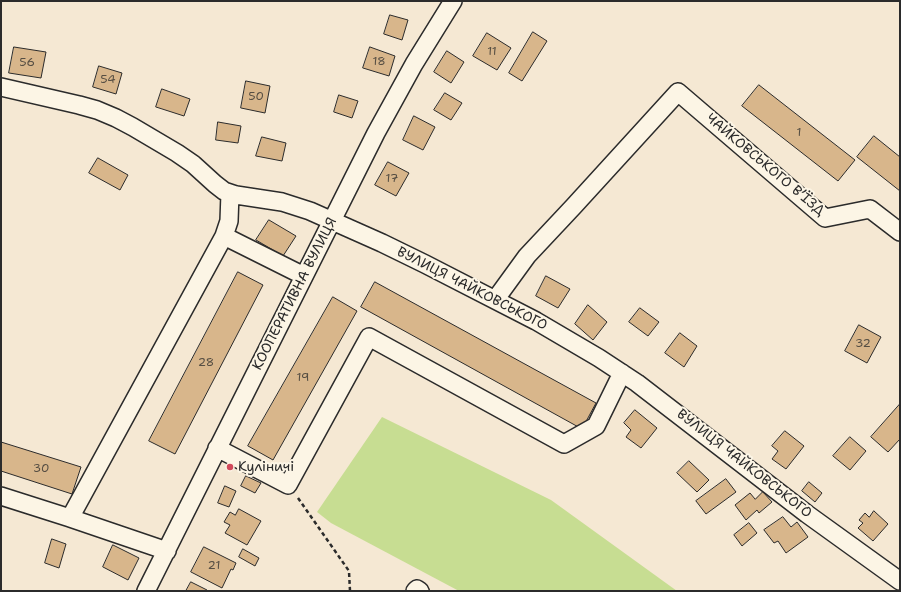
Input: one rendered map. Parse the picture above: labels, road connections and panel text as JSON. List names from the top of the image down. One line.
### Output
{"streets":{"street":["ЧАЙКОВСЬКОГО В’ЇЗД","ВУЛИЦЯ ЧАЙКОВСЬКОГО","КООПЕРАТИВНА ВУЛИЦЯ"]},"crossings":[["ЧАЙКОВСЬКОГО В’ЇЗД","ВУЛИЦЯ ЧАЙКОВСЬКОГО"],["ВУЛИЦЯ ЧАЙКОВСЬКОГО","КООПЕРАТИВНА ВУЛИЦЯ"]],"places":["Куліничі"],"house_numbers":["11","18","56","54","50","1","17","32","28","19","30","21"]}
